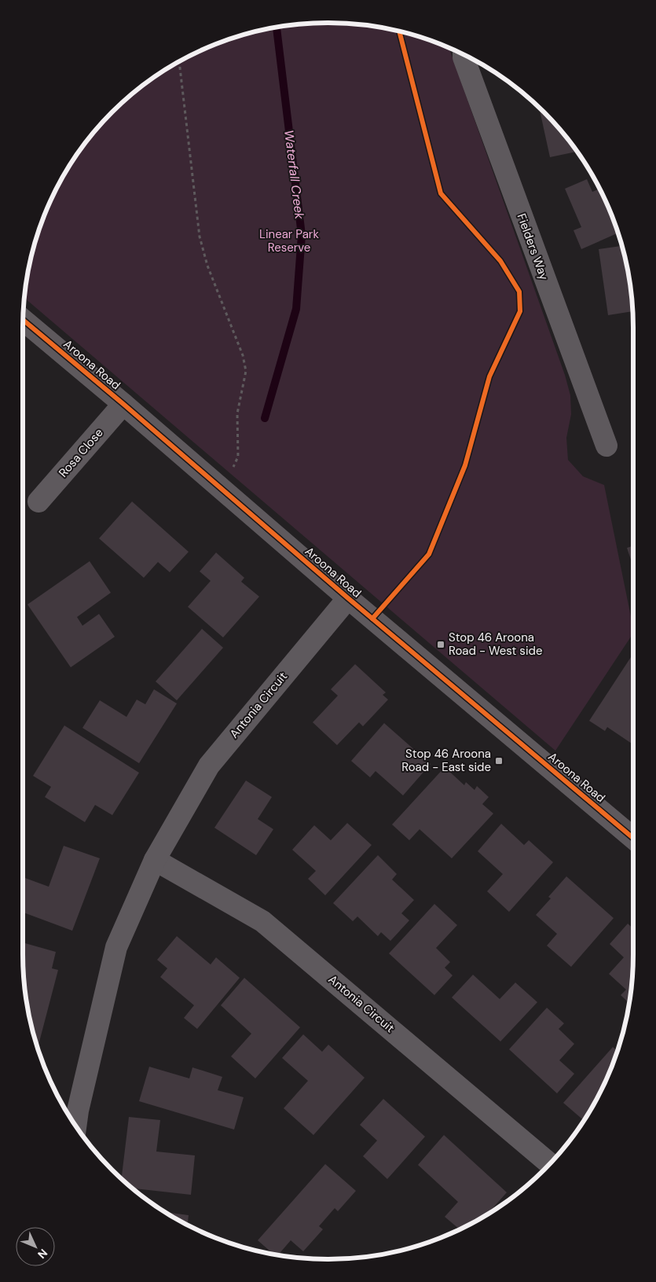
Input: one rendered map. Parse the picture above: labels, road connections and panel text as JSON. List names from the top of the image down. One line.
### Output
{"streets":{"street":["Fielders Way","Aroona Road","Rosa Close","Antonia Circuit"]},"crossings":[["Aroona Road","Rosa Close"],["Aroona Road","Antonia Circuit"]],"water":["Waterfall Creek"],"parks":["Linear Park Reserve"],"places":{"transit":["Stop 46 Aroona Road - West side","Stop 46 Aroona Road - East side"]},"north":"bottom right"}
